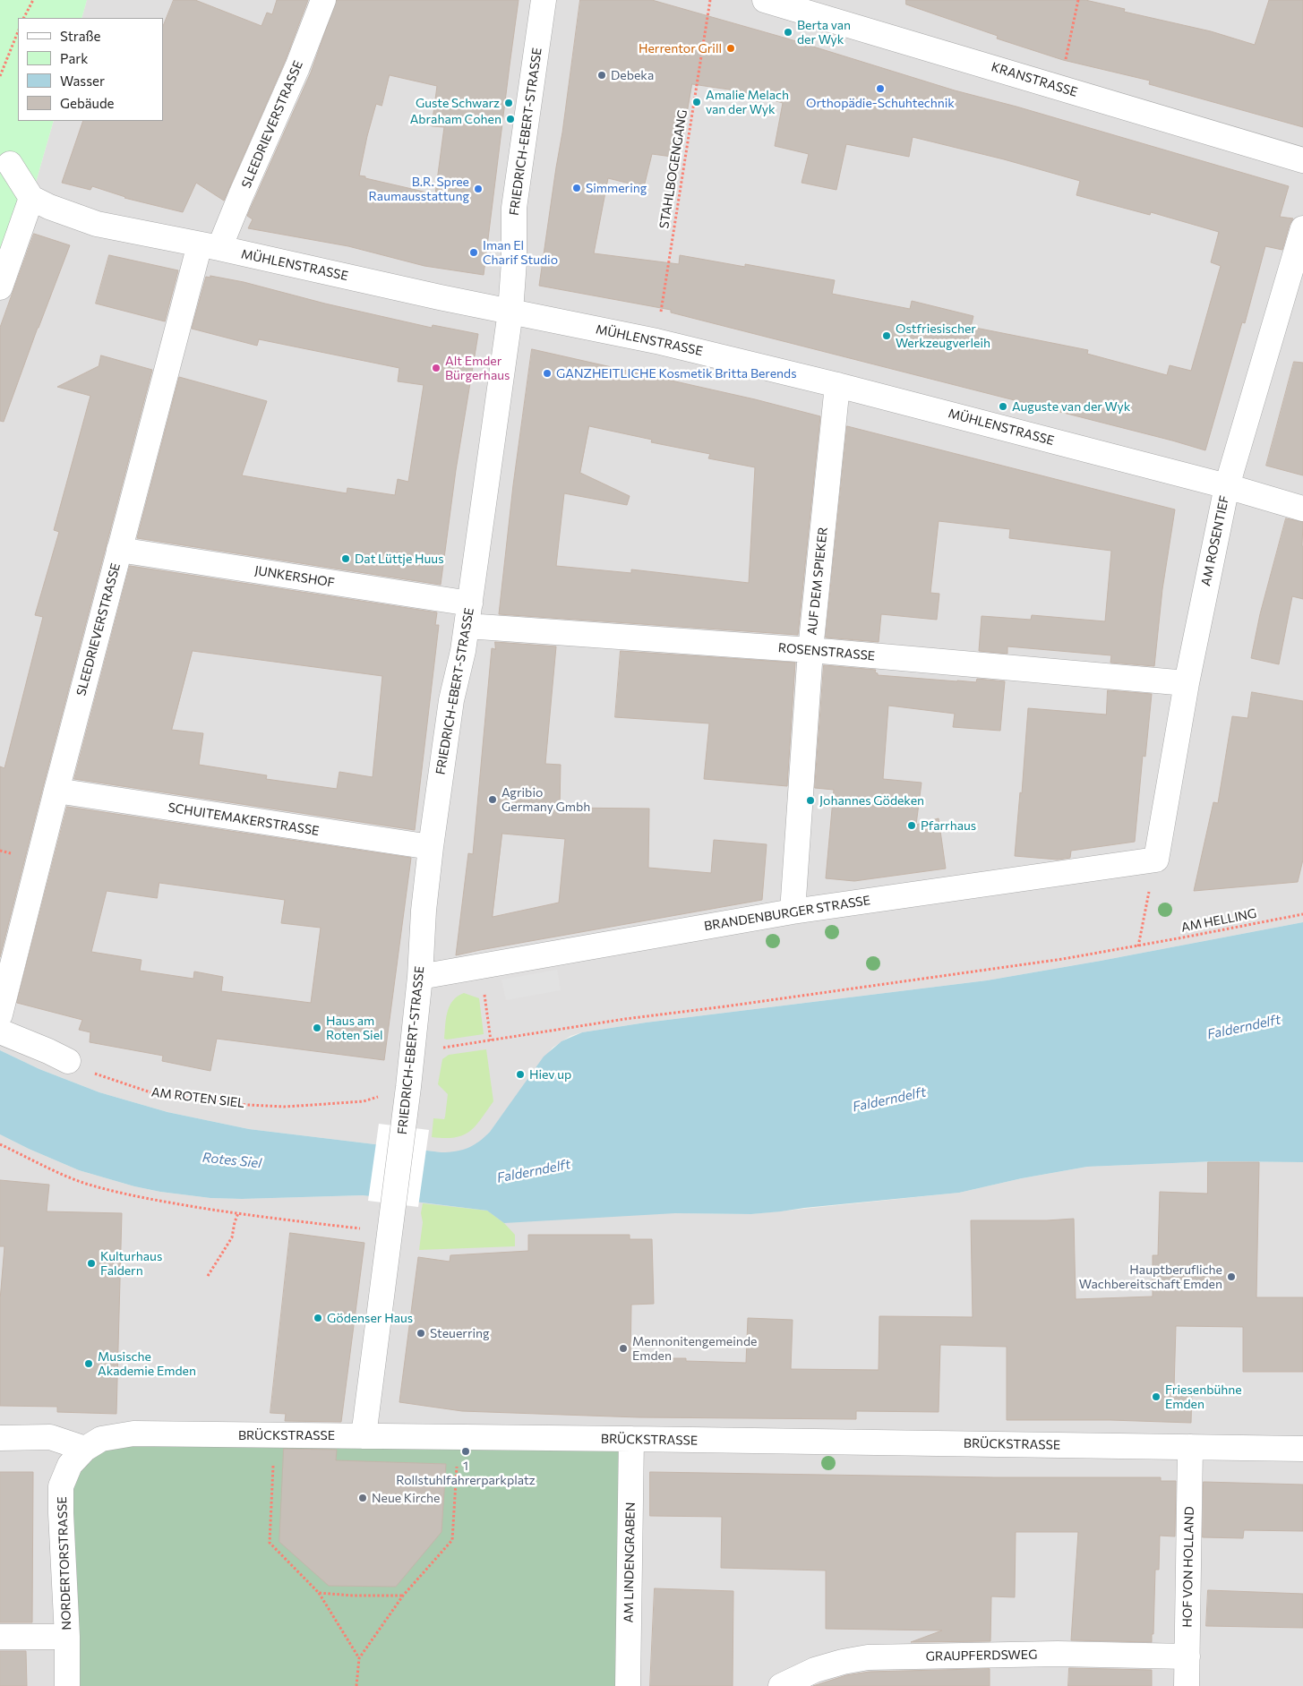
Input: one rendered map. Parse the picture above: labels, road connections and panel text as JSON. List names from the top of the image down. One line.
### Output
{"streets":{"street":["KRANSTRASSE","SLEEDRIEVERSTRASSE","FRIEDRICH-EBERT-STRASSE","MÜHLENSTRASSE","AM ROSENTIEF","JUNKERSHOF","AUF DEM SPIEKER","ROSENSTRASSE","SCHUITEMAKERSTRASSE","BRANDENBURGER STRASSE","BRÜCKSTRASSE","AM LINDENGRABEN","NORDERTORSTRASSE","HOF VON HOLLAND","GRAUPFERDSWEG"],"path":["STAHLBOGENGANG","AM HELLING","AM ROTEN SIEL"]},"crossings":[["SLEEDRIEVERSTRASSE","MÜHLENSTRASSE"],["SLEEDRIEVERSTRASSE","JUNKERSHOF"],["SLEEDRIEVERSTRASSE","SCHUITEMAKERSTRASSE"],["FRIEDRICH-EBERT-STRASSE","MÜHLENSTRASSE"],["FRIEDRICH-EBERT-STRASSE","JUNKERSHOF"],["FRIEDRICH-EBERT-STRASSE","ROSENSTRASSE"],["FRIEDRICH-EBERT-STRASSE","SCHUITEMAKERSTRASSE"],["FRIEDRICH-EBERT-STRASSE","BRANDENBURGER STRASSE"],["FRIEDRICH-EBERT-STRASSE","AM ROTEN SIEL"],["FRIEDRICH-EBERT-STRASSE","BRÜCKSTRASSE"],["STAHLBOGENGANG","MÜHLENSTRASSE"],["MÜHLENSTRASSE","AM ROSENTIEF"],["MÜHLENSTRASSE","AUF DEM SPIEKER"],["AM ROSENTIEF","ROSENSTRASSE"],["AM ROSENTIEF","BRANDENBURGER STRASSE"],["JUNKERSHOF","ROSENSTRASSE"],["AUF DEM SPIEKER","ROSENSTRASSE"],["AUF DEM SPIEKER","BRANDENBURGER STRASSE"],["BRÜCKSTRASSE","AM LINDENGRABEN"],["BRÜCKSTRASSE","NORDERTORSTRASSE"],["BRÜCKSTRASSE","HOF VON HOLLAND"],["HOF VON HOLLAND","GRAUPFERDSWEG"]],"water":["Falderndelft","Rotes Siel"],"places":["Berta van der Wyk","Herrentor Grill","Debeka","Orthopädie-Schuhtechnik","Amalie Melach van der Wyk","Guste Schwarz","Abraham Cohen","Simmering","B.R. Spree Raumausstattung","Iman El Charif Studio","Ostfriesischer Werkzeugverleih","Alt Emder Bürgerhaus","GANZHEITLICHE Kosmetik Britta Berends","Auguste van der Wyk","Dat Lüttje Huus","Agribio Germany Gmbh","Johannes Gödeken","Pfarrhaus","Haus am Roten Siel","Hiev up","Kulturhaus Faldern","Hauptberufliche Wachbereitschaft Emden","Gödenser Haus","Steuerring","Mennonitengemeinde Emden","Musische Akademie Emden","Friesenbühne Emden","1 Rollstuhlfahrerparkplatz","Neue Kirche"],"legend":["Straße","Park","Wasser","Gebäude"]}
